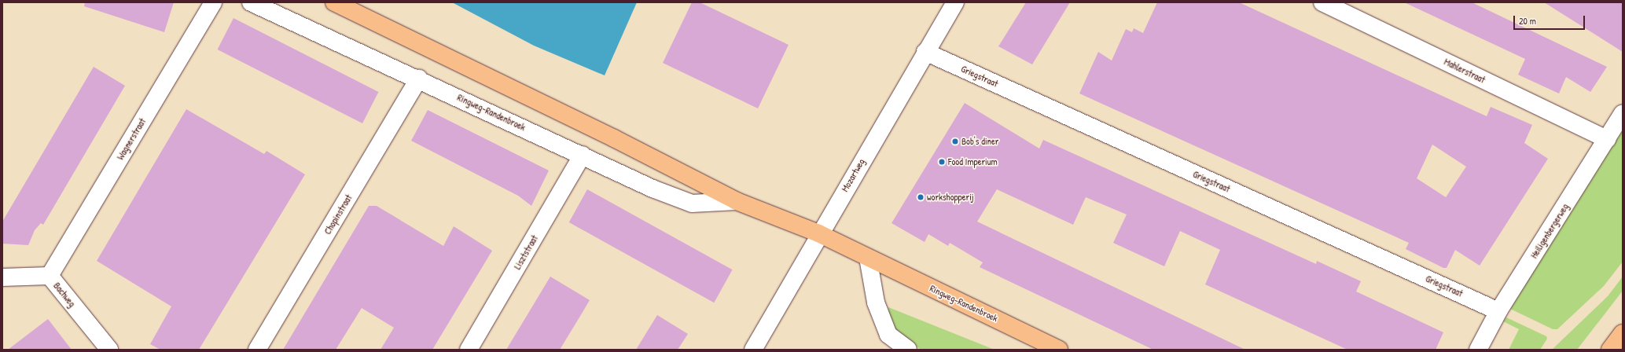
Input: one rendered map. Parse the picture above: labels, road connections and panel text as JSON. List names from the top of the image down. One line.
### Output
{"streets":{"main road":["Ringweg-Randenbroek"],"street":["Mahlerstraat","Griegstraat","Wagnerstraat","Mozartweg","Chopinstraat","Heiligenbergerweg","Lisztstraat","Bachweg"]},"crossings":[["Mahlerstraat","Heiligenbergerweg"],["Griegstraat","Mozartweg"],["Griegstraat","Heiligenbergerweg"],["Ringweg-Randenbroek","Mozartweg"],["Ringweg-Randenbroek","Chopinstraat"],["Ringweg-Randenbroek","Lisztstraat"],["Wagnerstraat","Bachweg"]],"places":["Bob's diner","Food Imperium","workshopperij"],"scale_bar":"20 m"}
